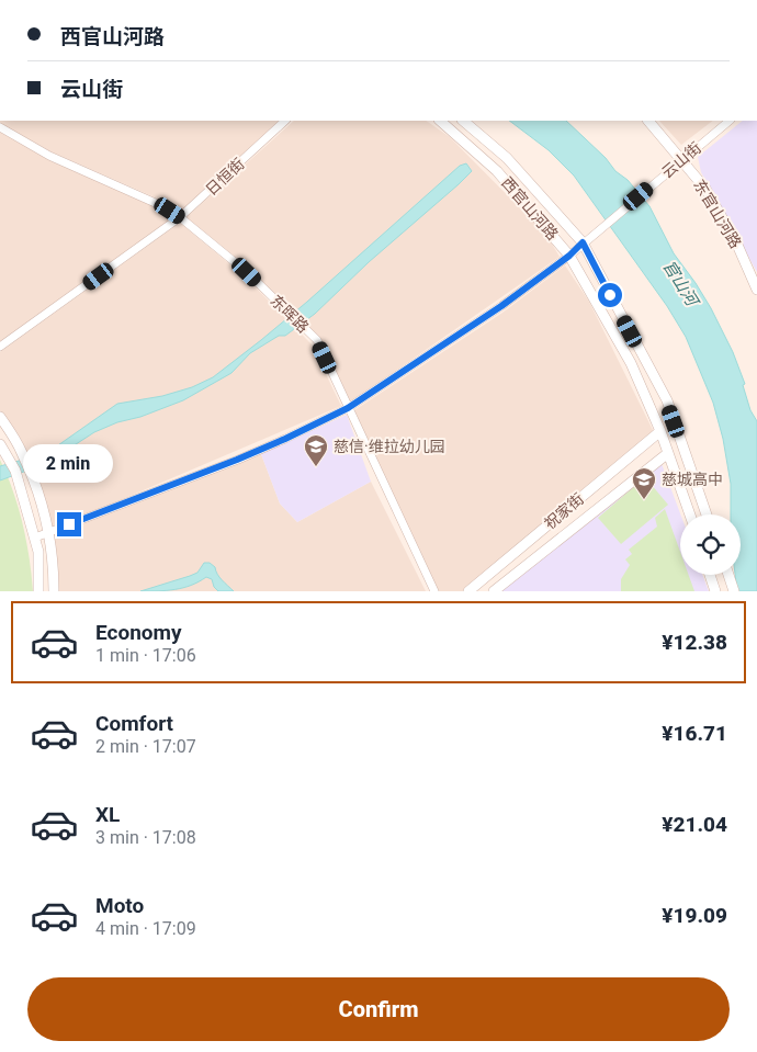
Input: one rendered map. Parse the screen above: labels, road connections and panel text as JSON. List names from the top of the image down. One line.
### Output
{"streets":{"street":["云山街","日恒街","西官山河路","东官山河路","东晖路","祝家街"]},"crossings":[["云山街","西官山河路"],["云山街","东官山河路"],["云山街","东晖路"],["日恒街","东晖路"],["西官山河路","祝家街"]],"water":["官山河"],"places":{"school or university":["慈信·维拉幼儿园","慈城高中"]},"page":{"banner":["西官山河路","云山街"],"bubble":"2 min","list":[{"name":"Economy","note":"1 min · 17:06","value":"¥12.38"},{"name":"Comfort","note":"2 min · 17:07","value":"¥16.71"},{"name":"XL","note":"3 min · 17:08","value":"¥21.04"},{"name":"Moto","note":"4 min · 17:09","value":"¥19.09"}],"buttons":"Confirm"}}
